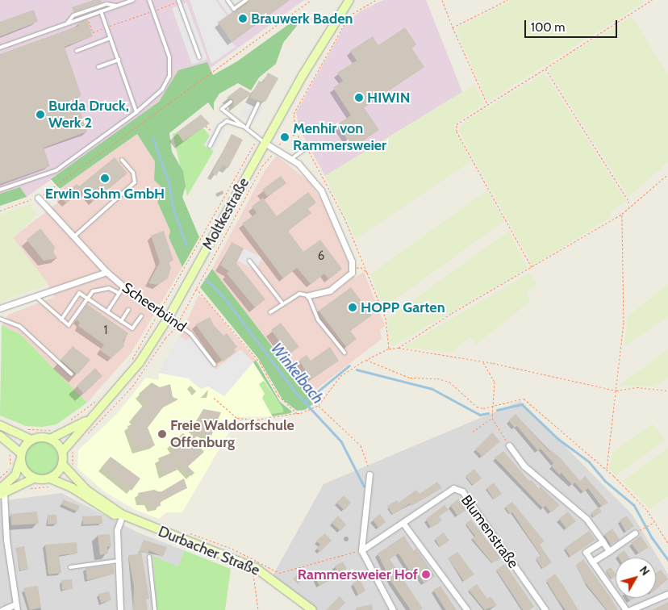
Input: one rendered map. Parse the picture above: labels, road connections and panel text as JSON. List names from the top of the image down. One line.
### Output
{"streets":{"street":["Moltkestraße","Scheerbünd","Blumenstraße","Durbacher Straße"]},"crossings":[["Moltkestraße","Scheerbünd"],["Moltkestraße","Durbacher Straße"]],"water":["Winkelbach"],"places":["Brauwerk Baden","HIWIN","Burda Druck, Werk 2","Menhir von Rammersweier","Erwin Sohm GmbH","HOPP Garten","Freie Waldorfschule Offenburg","Rammersweier Hof"],"house_numbers":["6","1"],"scale_bar":"100 m","north":"top right"}
